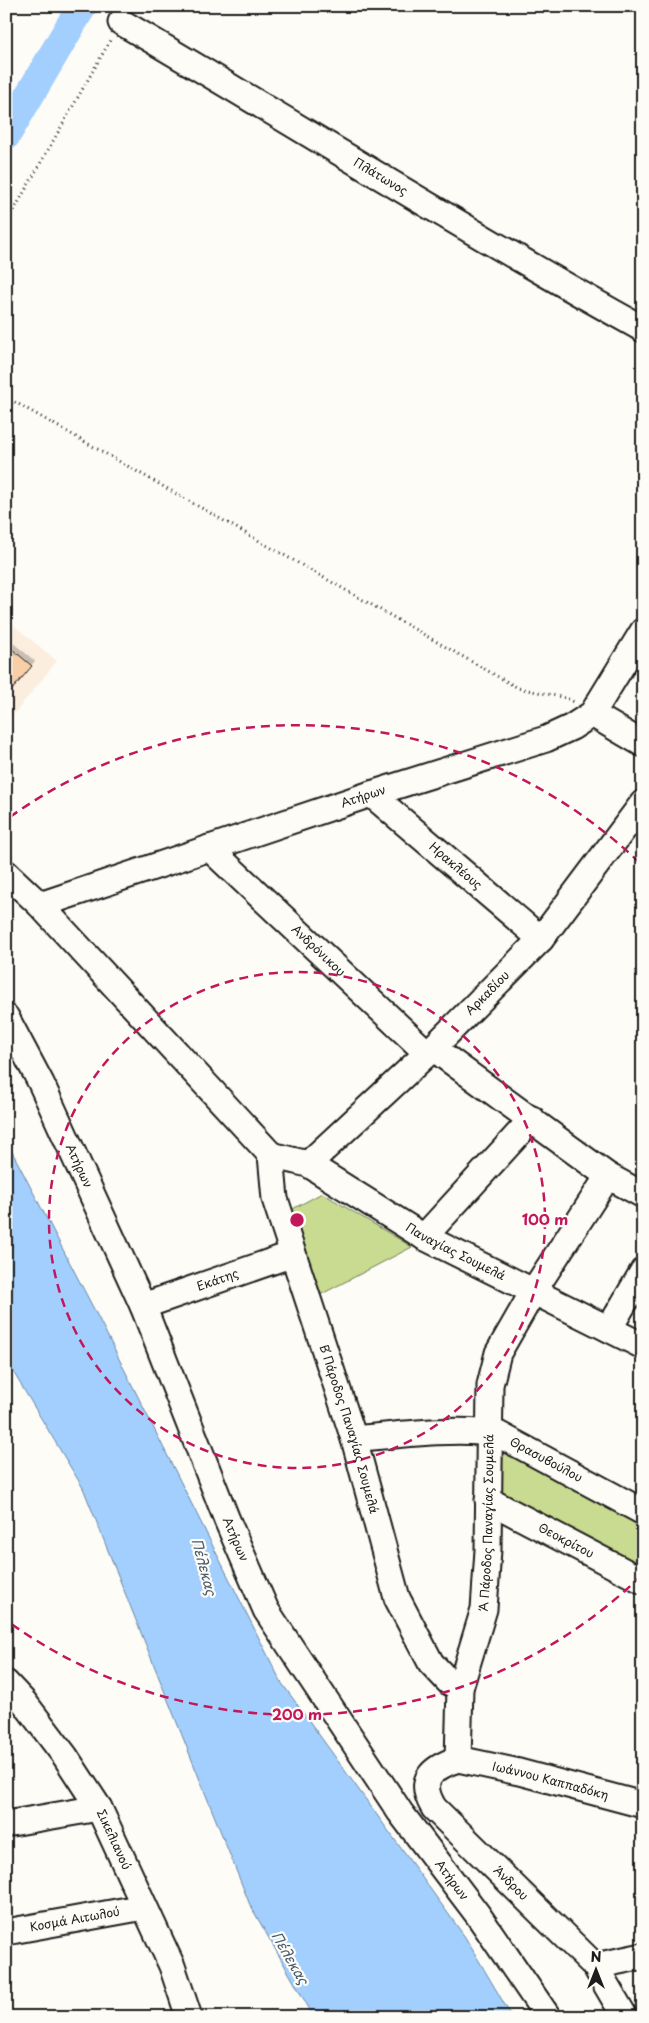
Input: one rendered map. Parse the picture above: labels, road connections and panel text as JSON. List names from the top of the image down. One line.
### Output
{"streets":{"street":["Πλάτωνος","Ατήρων","Ηρακλέους","Ανδρόνικου","Αρκαδίου","Παναγίας Σουμελά","Εκάτης","Β΄ Πάροδος Παναγίας Σουμελά","Θρασυβούλου","Α΄ Πάροδος Παναγίας Σουμελά","Θεοκρίτου","Ιωάννου Καππαδόκη","Σικελιανού","Άνδρου","Κοσμά Αιτωλού"]},"crossings":[["Ατήρων","Ηρακλέους"],["Ατήρων","Ανδρόνικου"],["Ατήρων","Εκάτης"],["Ηρακλέους","Αρκαδίου"],["Ανδρόνικου","Αρκαδίου"],["Ανδρόνικου","Α΄ Πάροδος Παναγίας Σουμελά"],["Αρκαδίου","Παναγίας Σουμελά"],["Παναγίας Σουμελά","Β΄ Πάροδος Παναγίας Σουμελά"],["Παναγίας Σουμελά","Α΄ Πάροδος Παναγίας Σουμελά"],["Εκάτης","Β΄ Πάροδος Παναγίας Σουμελά"],["Β΄ Πάροδος Παναγίας Σουμελά","Θρασυβούλου"],["Β΄ Πάροδος Παναγίας Σουμελά","Α΄ Πάροδος Παναγίας Σουμελά"],["Θρασυβούλου","Α΄ Πάροδος Παναγίας Σουμελά"],["Α΄ Πάροδος Παναγίας Σουμελά","Θεοκρίτου"],["Α΄ Πάροδος Παναγίας Σουμελά","Ιωάννου Καππαδόκη"],["Α΄ Πάροδος Παναγίας Σουμελά","Άνδρου"],["Ιωάννου Καππαδόκη","Άνδρου"],["Σικελιανού","Κοσμά Αιτωλού"]],"water":["Πέλεκας"],"north":"top","rings":["100 m","200 m"]}
